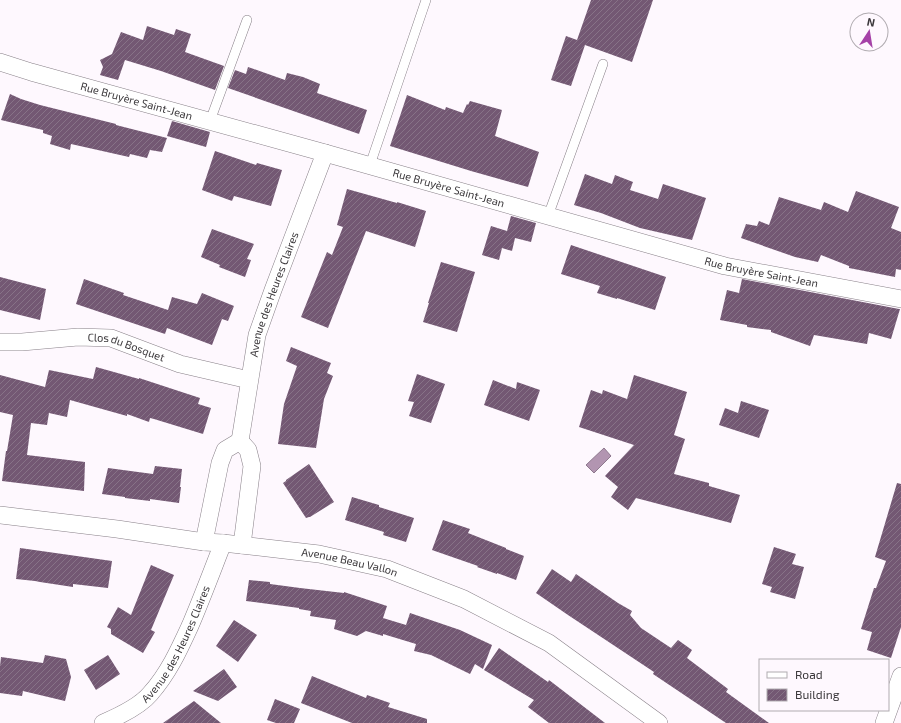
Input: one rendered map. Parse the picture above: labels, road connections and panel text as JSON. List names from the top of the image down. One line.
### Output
{"streets":{"street":["Rue Bruyère Saint-Jean","Avenue des Heures Claires","Clos du Bosquet","Avenue Beau Vallon"]},"crossings":[["Rue Bruyère Saint-Jean","Avenue des Heures Claires"],["Avenue des Heures Claires","Clos du Bosquet"],["Avenue des Heures Claires","Avenue Beau Vallon"]],"legend":["Road","Building"],"north":"top"}
